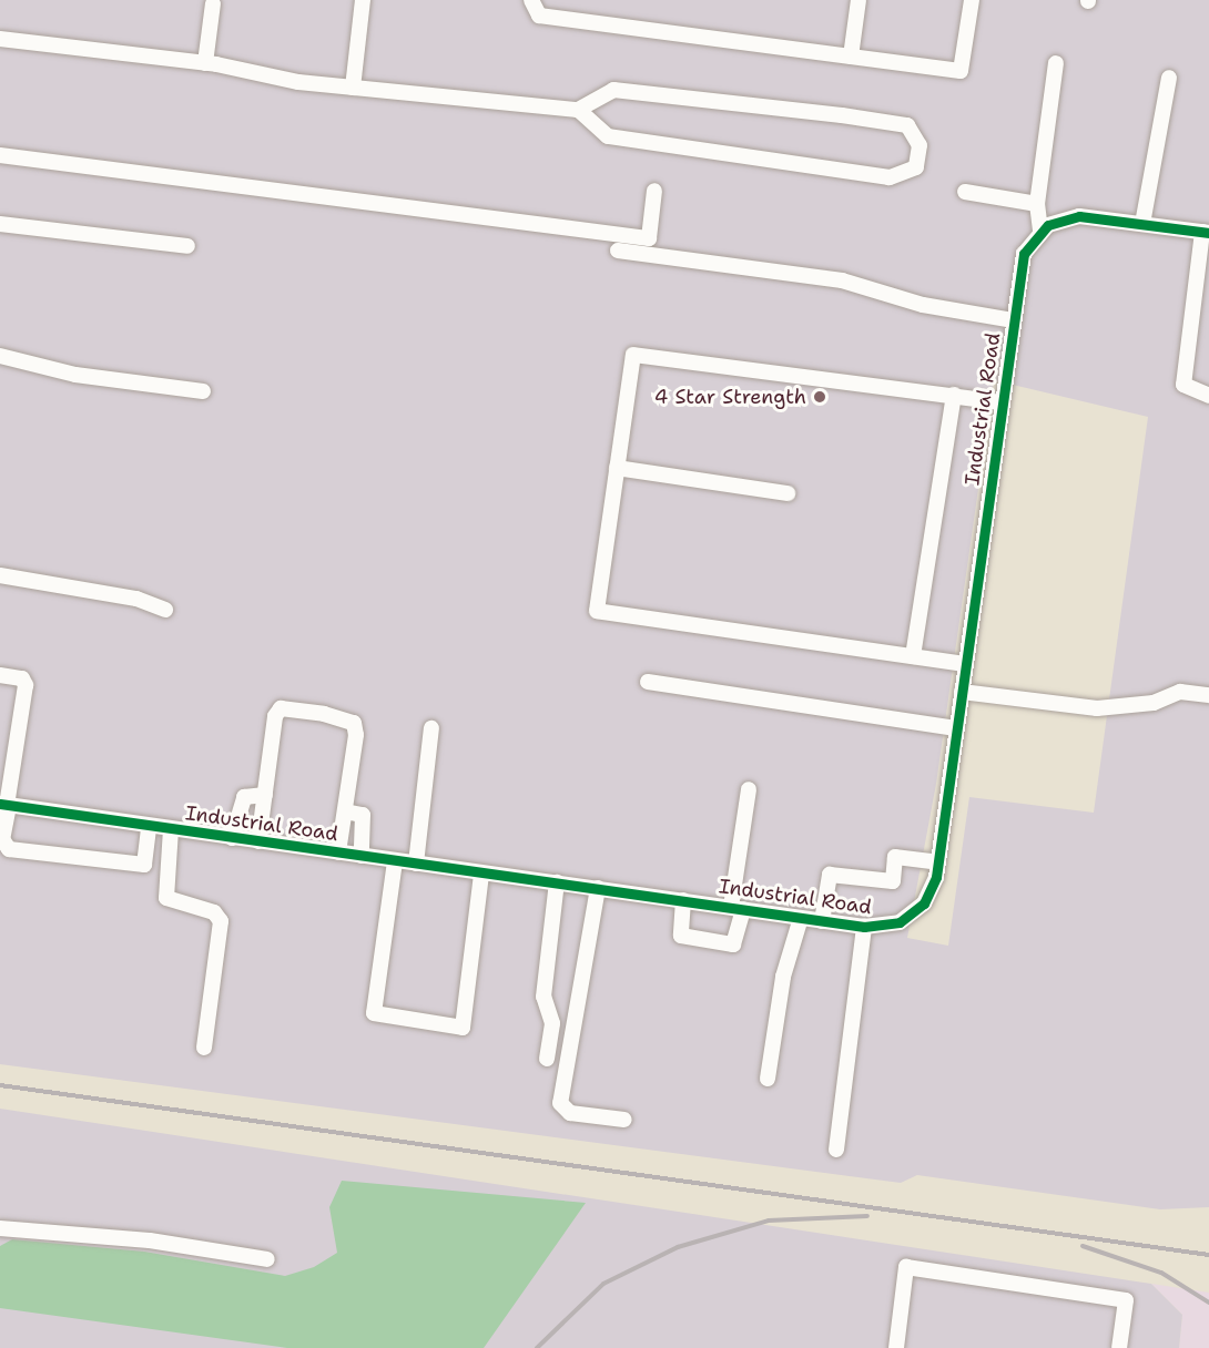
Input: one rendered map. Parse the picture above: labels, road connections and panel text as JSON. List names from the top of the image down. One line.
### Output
{"streets":{"street":["Industrial Road"]},"places":["4 Star Strength"]}
